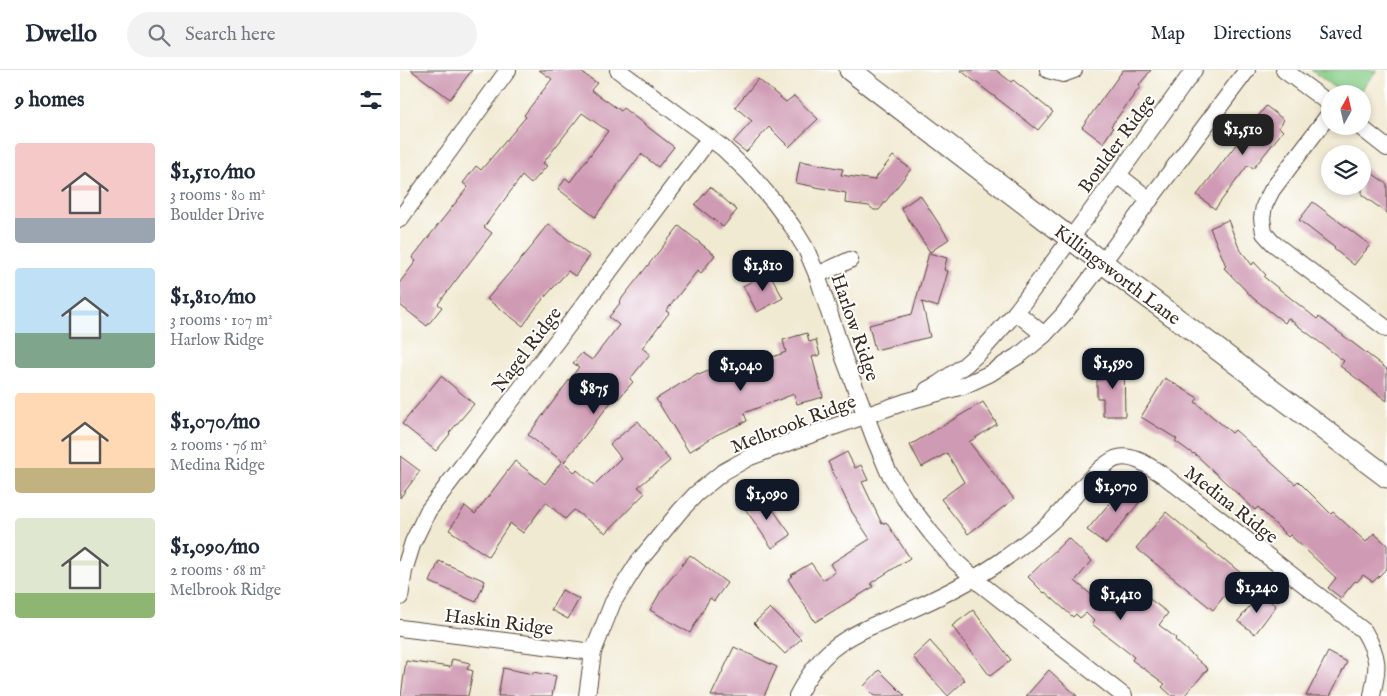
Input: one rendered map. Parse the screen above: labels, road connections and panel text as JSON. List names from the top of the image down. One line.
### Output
{"streets":{"street":["Boulder Ridge","Killingsworth Lane","Harlow Ridge","Nagel Ridge","Melbrook Ridge","Medina Ridge","Haskin Ridge"]},"crossings":[["Boulder Ridge","Killingsworth Lane"],["Boulder Ridge","Melbrook Ridge"],["Killingsworth Lane","Melbrook Ridge"],["Harlow Ridge","Nagel Ridge"],["Harlow Ridge","Melbrook Ridge"],["Harlow Ridge","Medina Ridge"],["Melbrook Ridge","Haskin Ridge"]],"north":"top","page":{"header":"Dwello","search":"Search here","nav":["Map","Directions","Saved"],"heading":"9 homes","price":["$1,510","$1,810","$1,590","$1,040","$875","$1,070","$1,090","$1,240","$1,410"],"list":[{"name":"$1,510/mo","note":"3 rooms · 80 m² · Boulder Drive"},{"name":"$1,810/mo","note":"3 rooms · 107 m² · Harlow Ridge"},{"name":"$1,070/mo","note":"2 rooms · 76 m² · Medina Ridge"},{"name":"$1,090/mo","note":"2 rooms · 68 m² · Melbrook Ridge"}]}}
